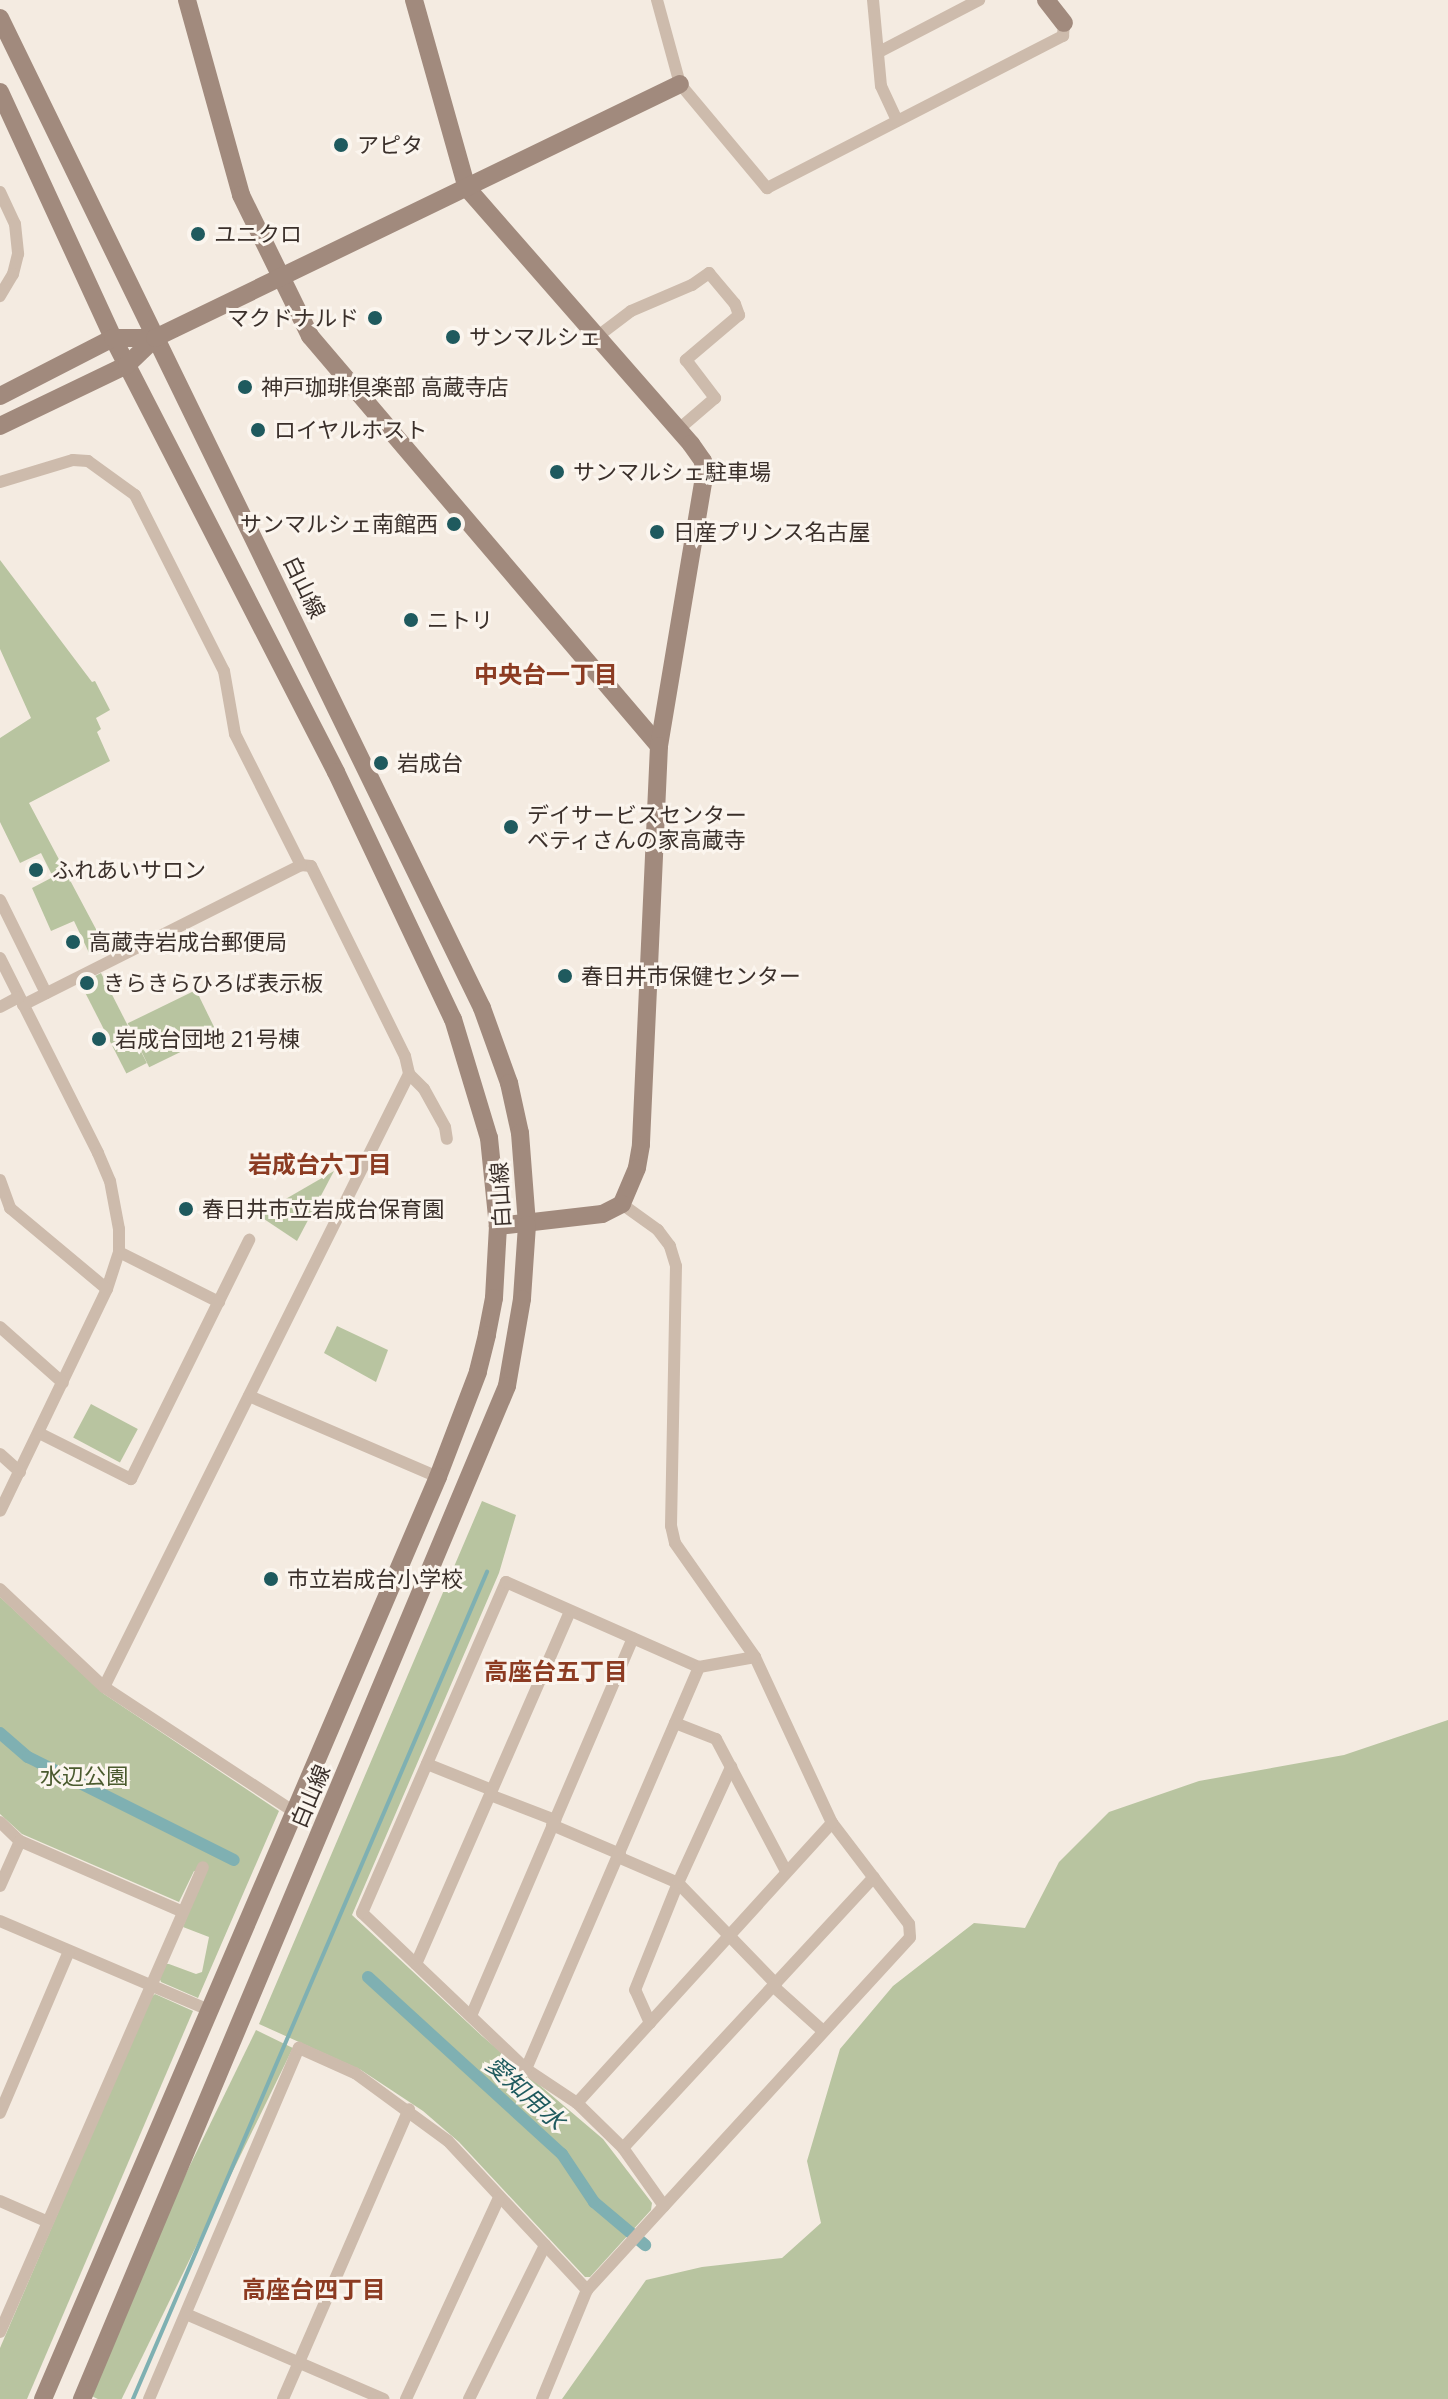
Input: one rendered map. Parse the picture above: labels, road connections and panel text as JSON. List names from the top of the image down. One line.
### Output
{"streets":{"street":["白山線"]},"districts":["中央台一丁目","岩成台六丁目","高座台五丁目","高座台四丁目"],"water":["愛知用水"],"parks":["水辺公園"],"places":["アピタ","ユニクロ","マクドナルド","サンマルシェ","神戸珈琲倶楽部 高蔵寺店","ロイヤルホスト","サンマルシェ駐車場","サンマルシェ南館西","日産プリンス名古屋","ニトリ","岩成台","デイサービスセンター ベティさんの家高蔵寺","ふれあいサロン","高蔵寺岩成台郵便局","春日井市保健センター","きらきらひろば表示板","岩成台団地 21号棟","春日井市立岩成台保育園","市立岩成台小学校"]}
